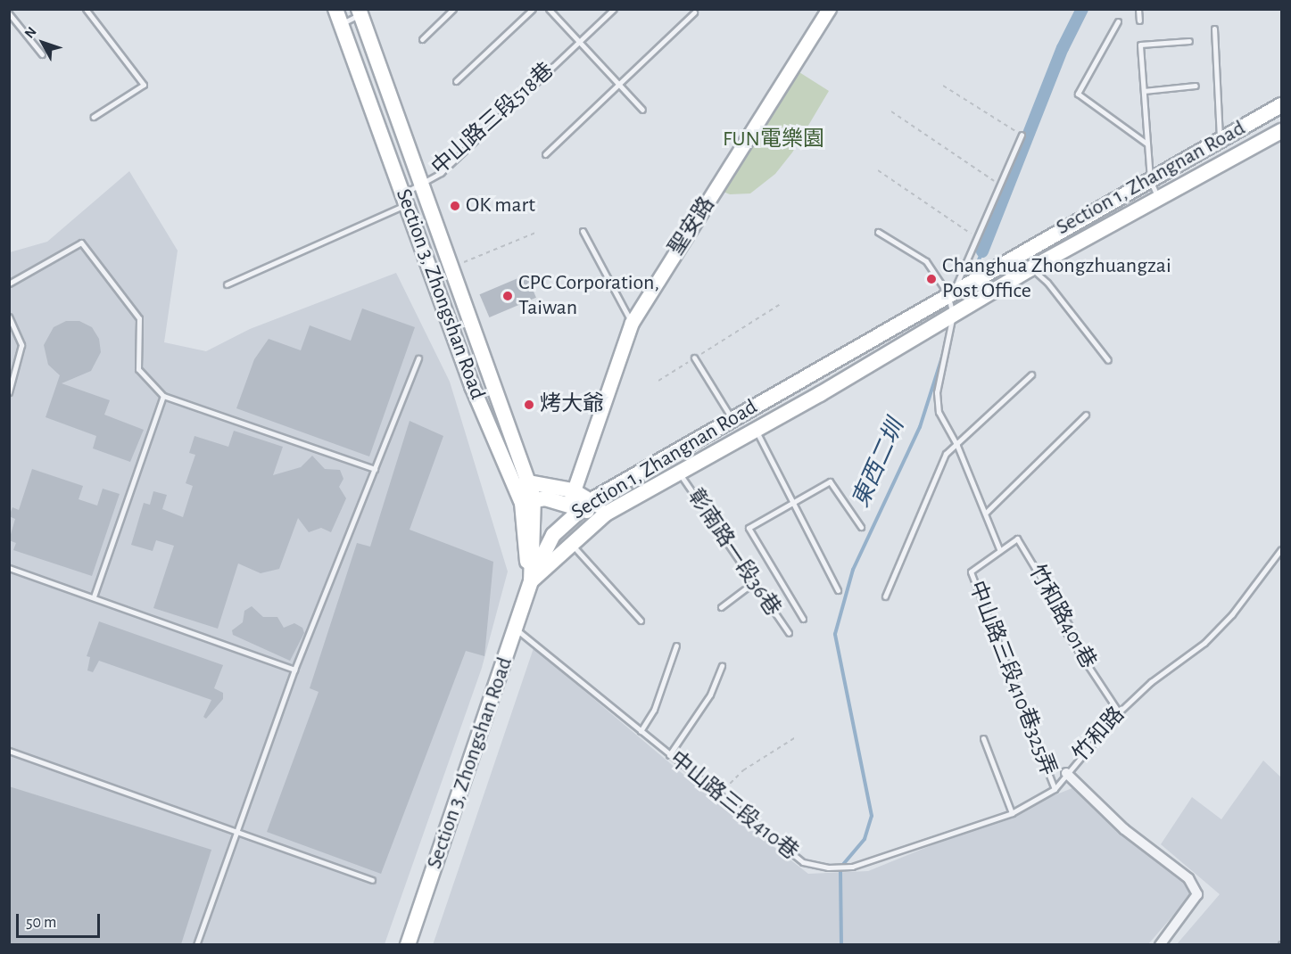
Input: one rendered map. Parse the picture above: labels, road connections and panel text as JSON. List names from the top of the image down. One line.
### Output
{"streets":{"main road":["Section 1, Zhangnan Road","Section 3, Zhongshan Road"],"street":["聖安路","竹和路"],"lane":["中山路三段518巷","彰南路一段36巷","竹和路401巷","中山路三段410巷325弄","中山路三段410巷"]},"crossings":[["中山路三段518巷","Section 3, Zhongshan Road"],["Section 1, Zhangnan Road","聖安路"],["Section 1, Zhangnan Road","Section 3, Zhongshan Road"],["Section 1, Zhangnan Road","彰南路一段36巷"],["Section 3, Zhongshan Road","中山路三段410巷"],["竹和路401巷","中山路三段410巷325弄"],["竹和路401巷","竹和路"],["中山路三段410巷325弄","中山路三段410巷"],["竹和路","中山路三段410巷"]],"water":["東西二圳"],"parks":["FUN電樂園"],"places":["OK mart","Changhua Zhongzhuangzai Post Office","CPC Corporation, Taiwan","烤大爺"],"scale_bar":"50 m","north":"top left"}
